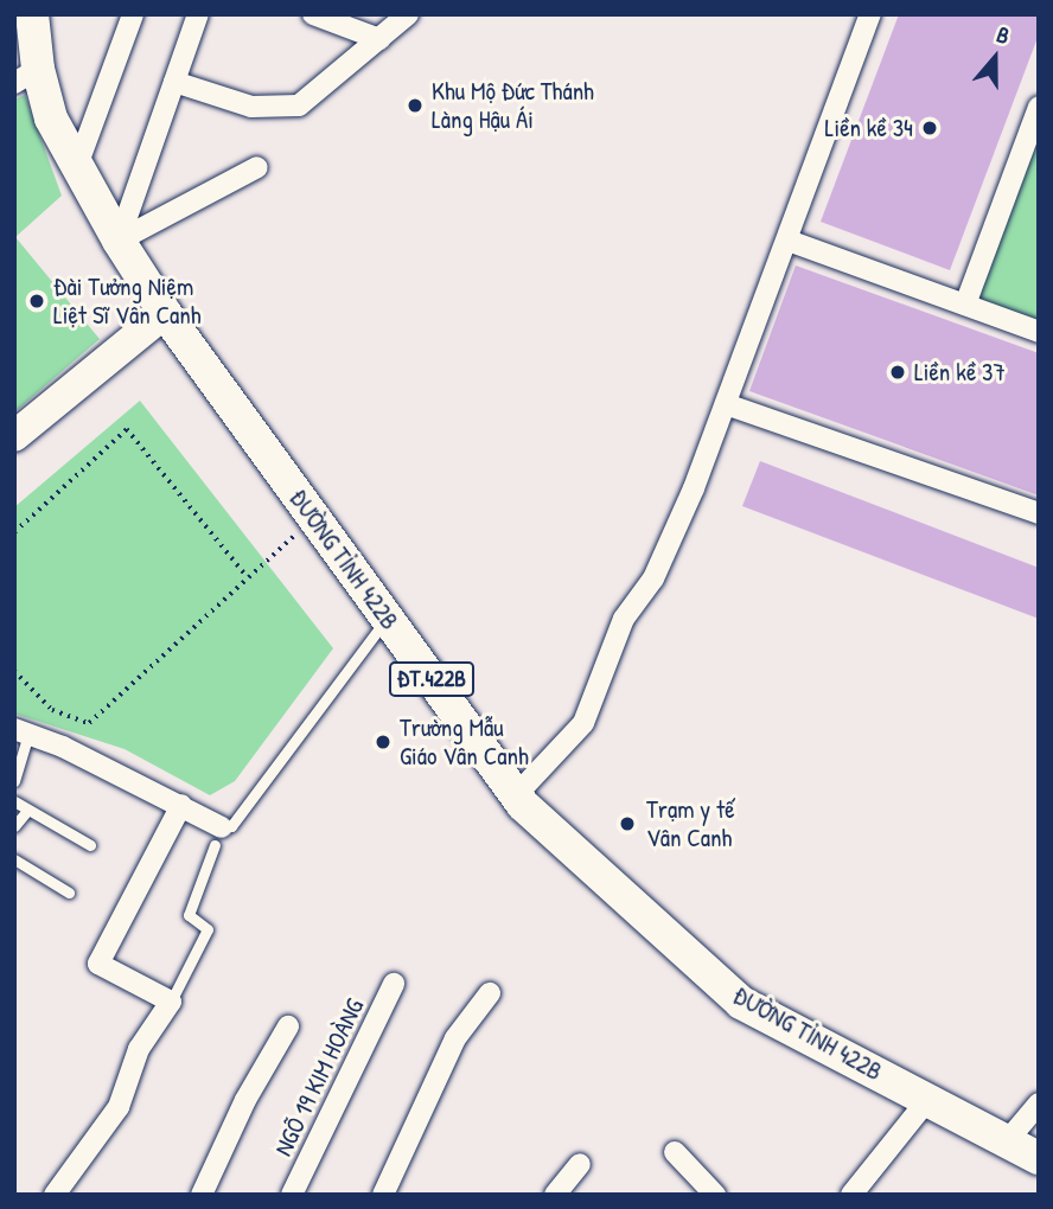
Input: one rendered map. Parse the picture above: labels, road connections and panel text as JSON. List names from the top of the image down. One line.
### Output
{"streets":{"main road":["ĐƯỜNG TỈNH 422B","ĐT.422B"],"street":["NGÕ 19 KIM HOÀNG"]},"places":["Khu Mộ Đức Thánh Làng Hậu Ái","Liền kề 34","Đài Tưởng Niệm Liệt Sĩ Vân Canh","Liền kề 37","Trường Mẫu Giáo Vân Canh","Trạm y tế Vân Canh"],"north":"top"}
